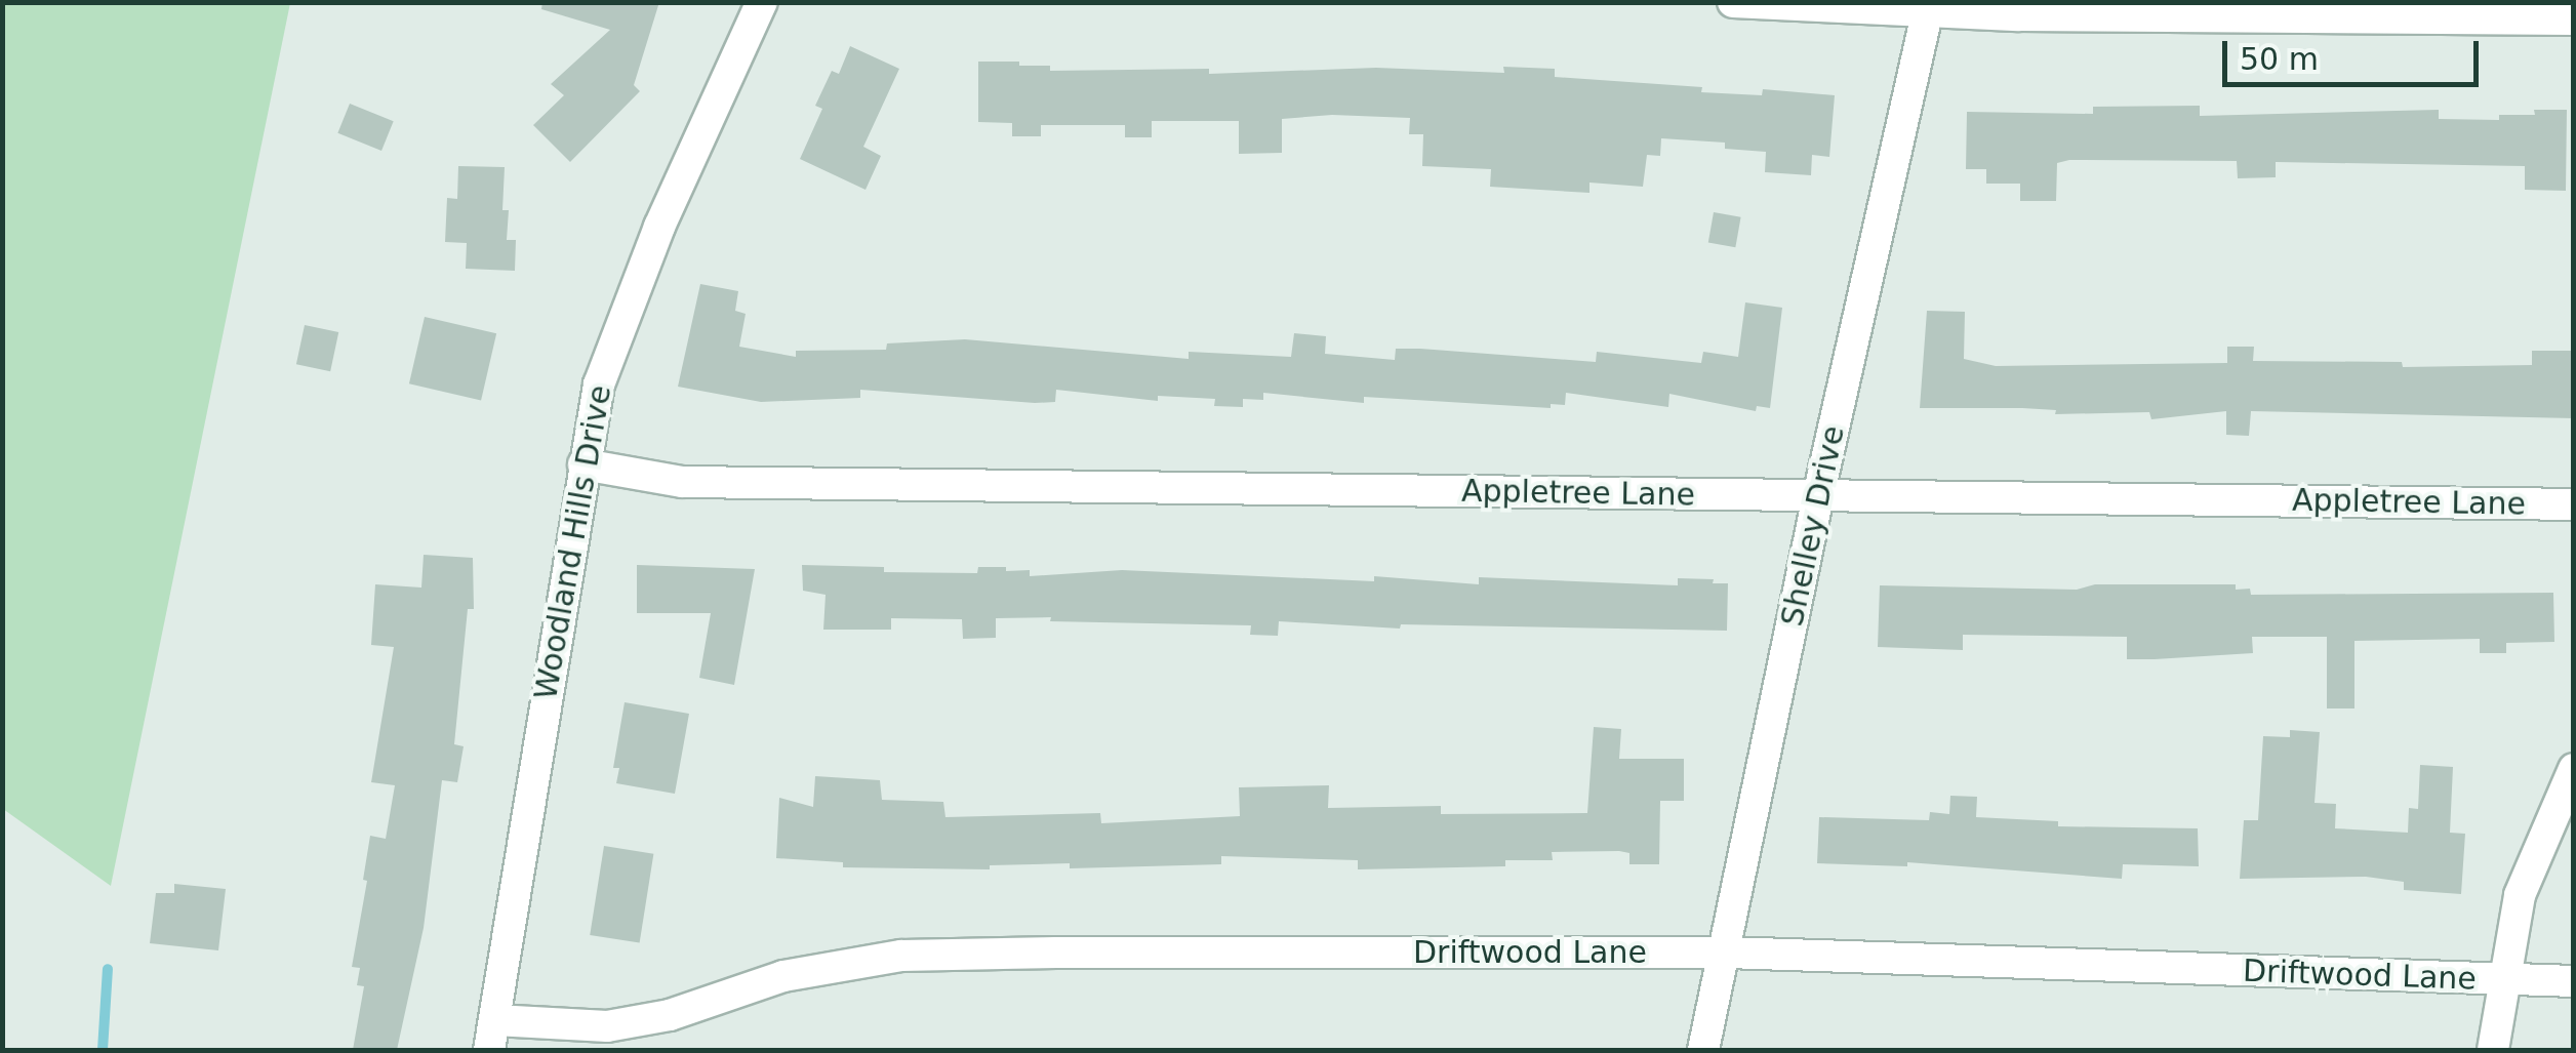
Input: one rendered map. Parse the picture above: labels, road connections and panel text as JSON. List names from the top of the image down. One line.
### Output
{"streets":{"street":["Appletree Lane","Shelley Drive","Woodland Hills Drive","Driftwood Lane"]},"crossings":[["Appletree Lane","Shelley Drive"],["Appletree Lane","Woodland Hills Drive"],["Shelley Drive","Driftwood Lane"],["Woodland Hills Drive","Driftwood Lane"]],"scale_bar":"50 m"}
